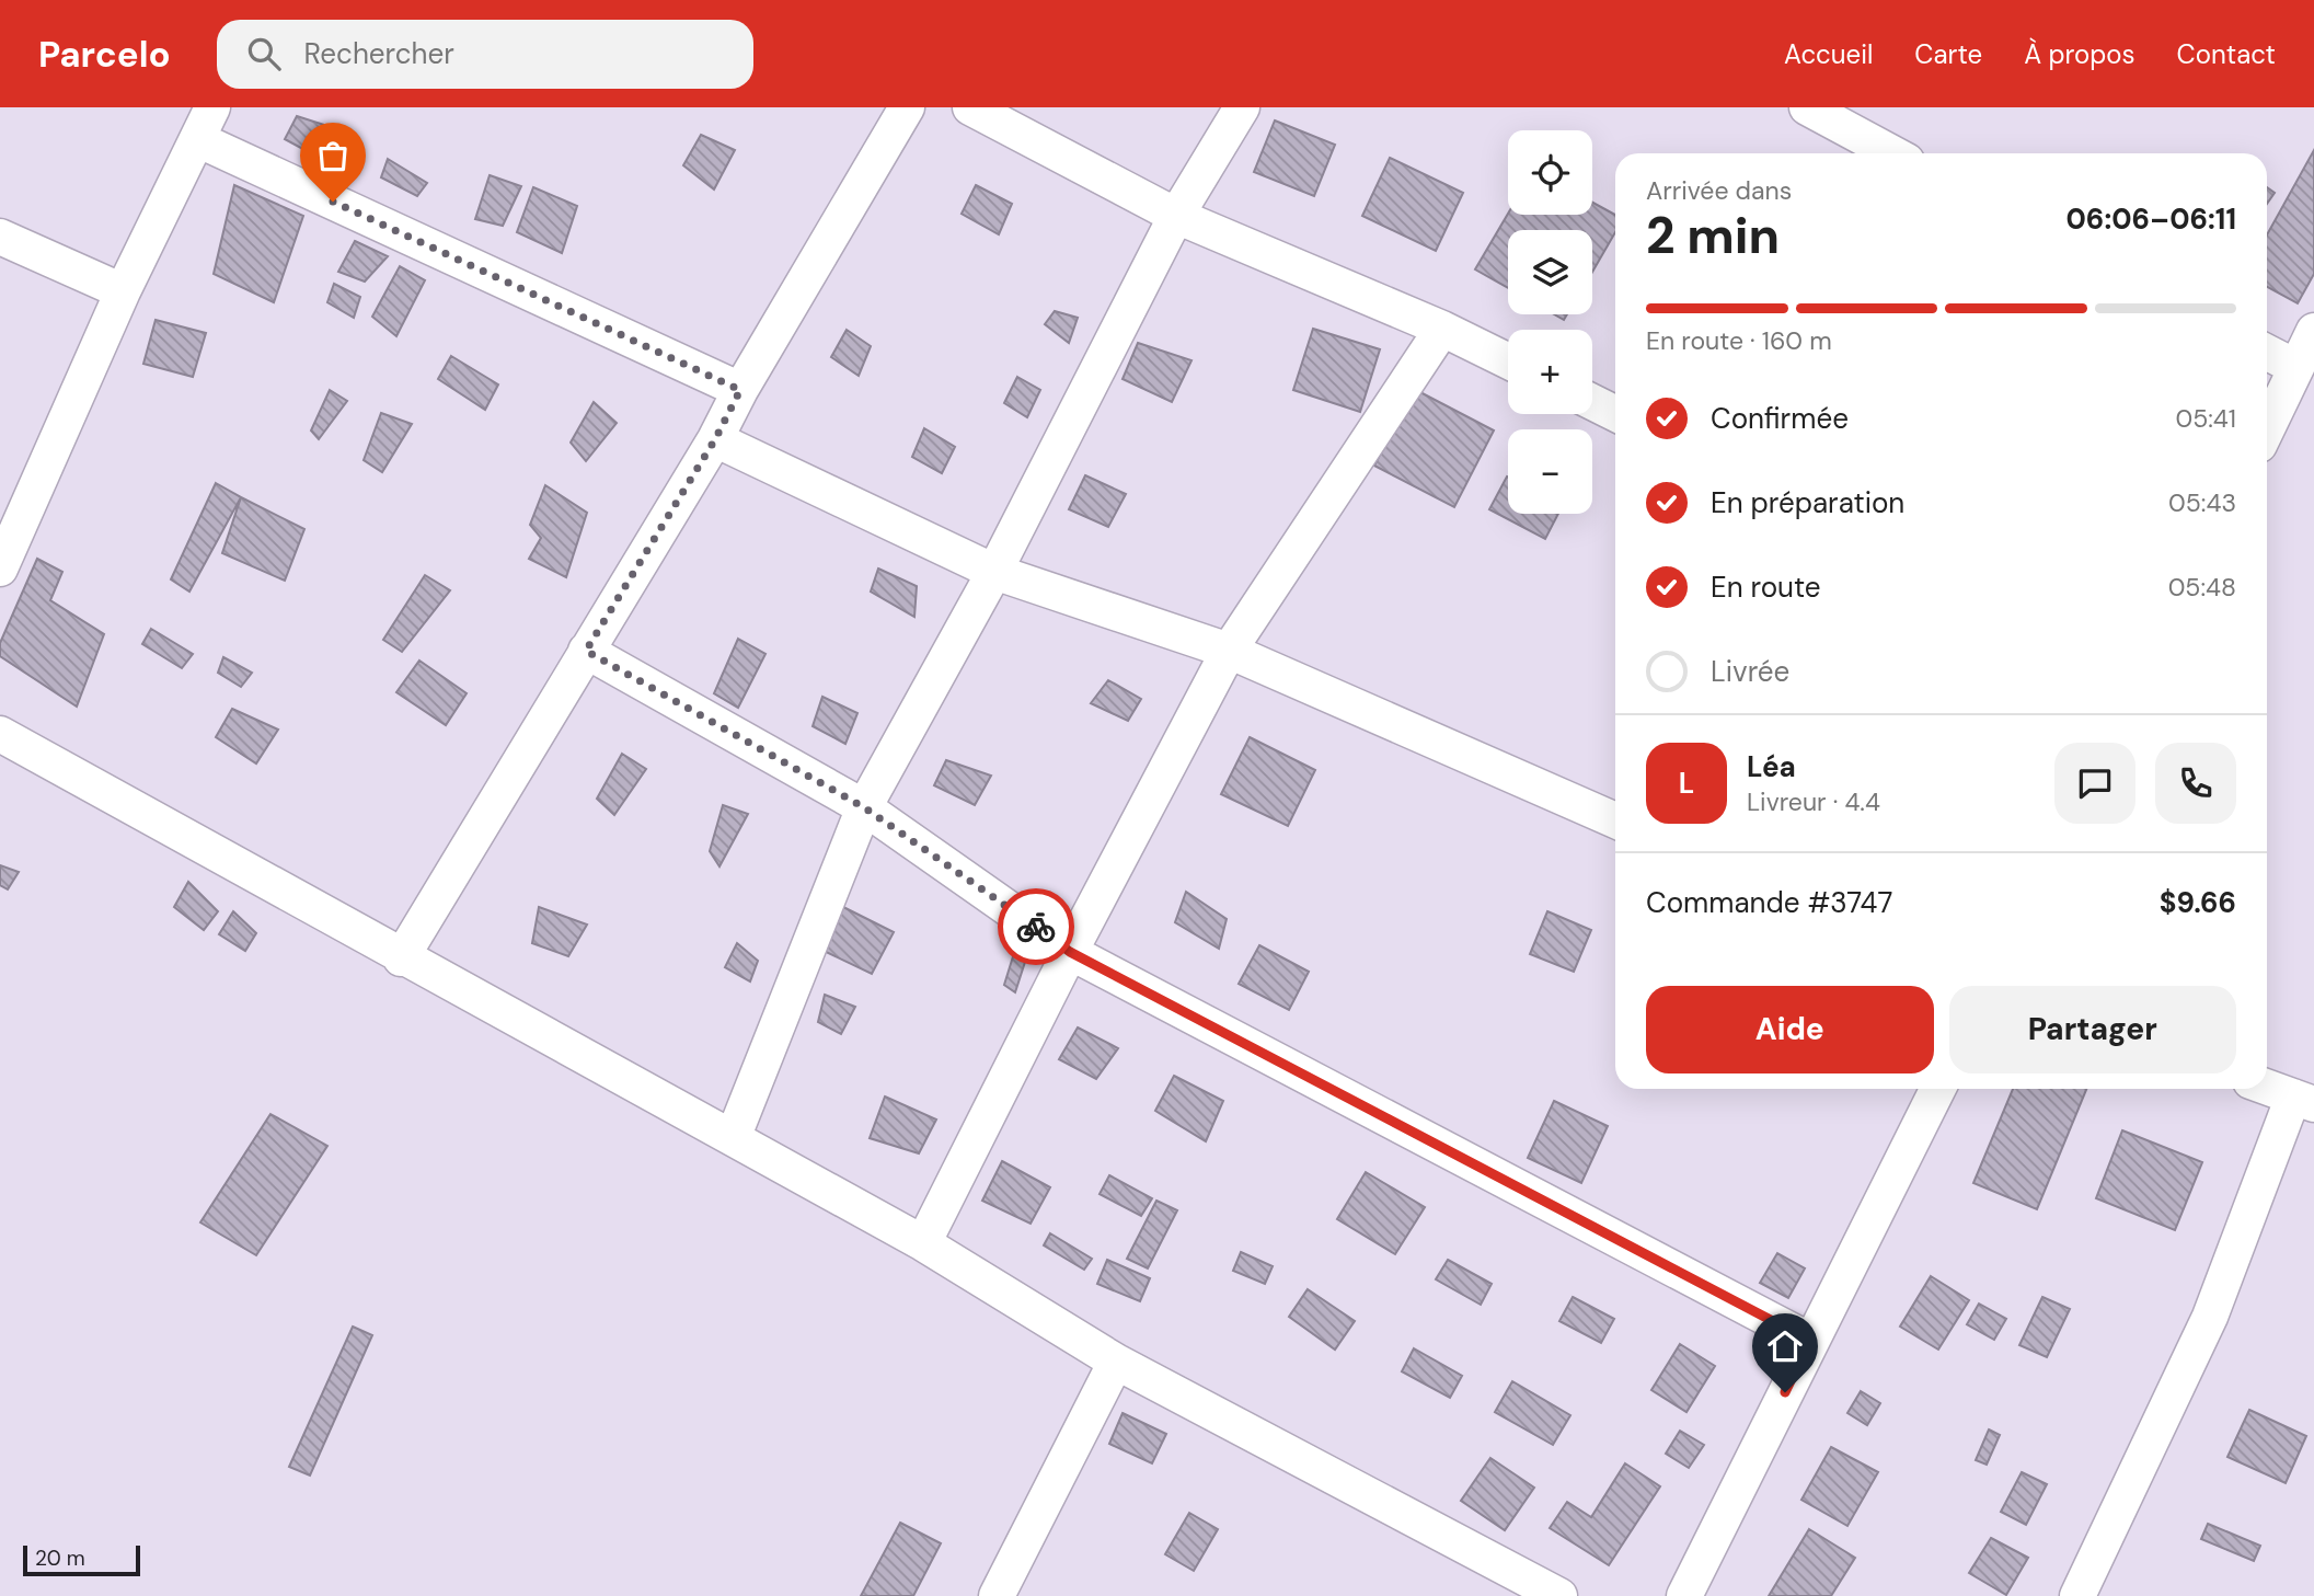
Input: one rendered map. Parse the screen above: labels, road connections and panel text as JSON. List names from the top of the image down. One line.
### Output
{"scale_bar":"20 m","page":{"header":"Parcelo","search":"Rechercher","nav":["Accueil","Carte","À propos","Contact"],"map_buttons":["+","−"],"heading":["2 min","Arrivée dans","06:06–06:11"],"panel":["Léa","Livreur · 4.4","Commande #3747","$9.66"],"bar":"En route · 160 m","list":[["Confirmée","05:41"],["En préparation","05:43"],["En route","05:48"],"Livrée"],"round":"L","buttons":["Aide","Partager"],"scale":"20 m"}}
